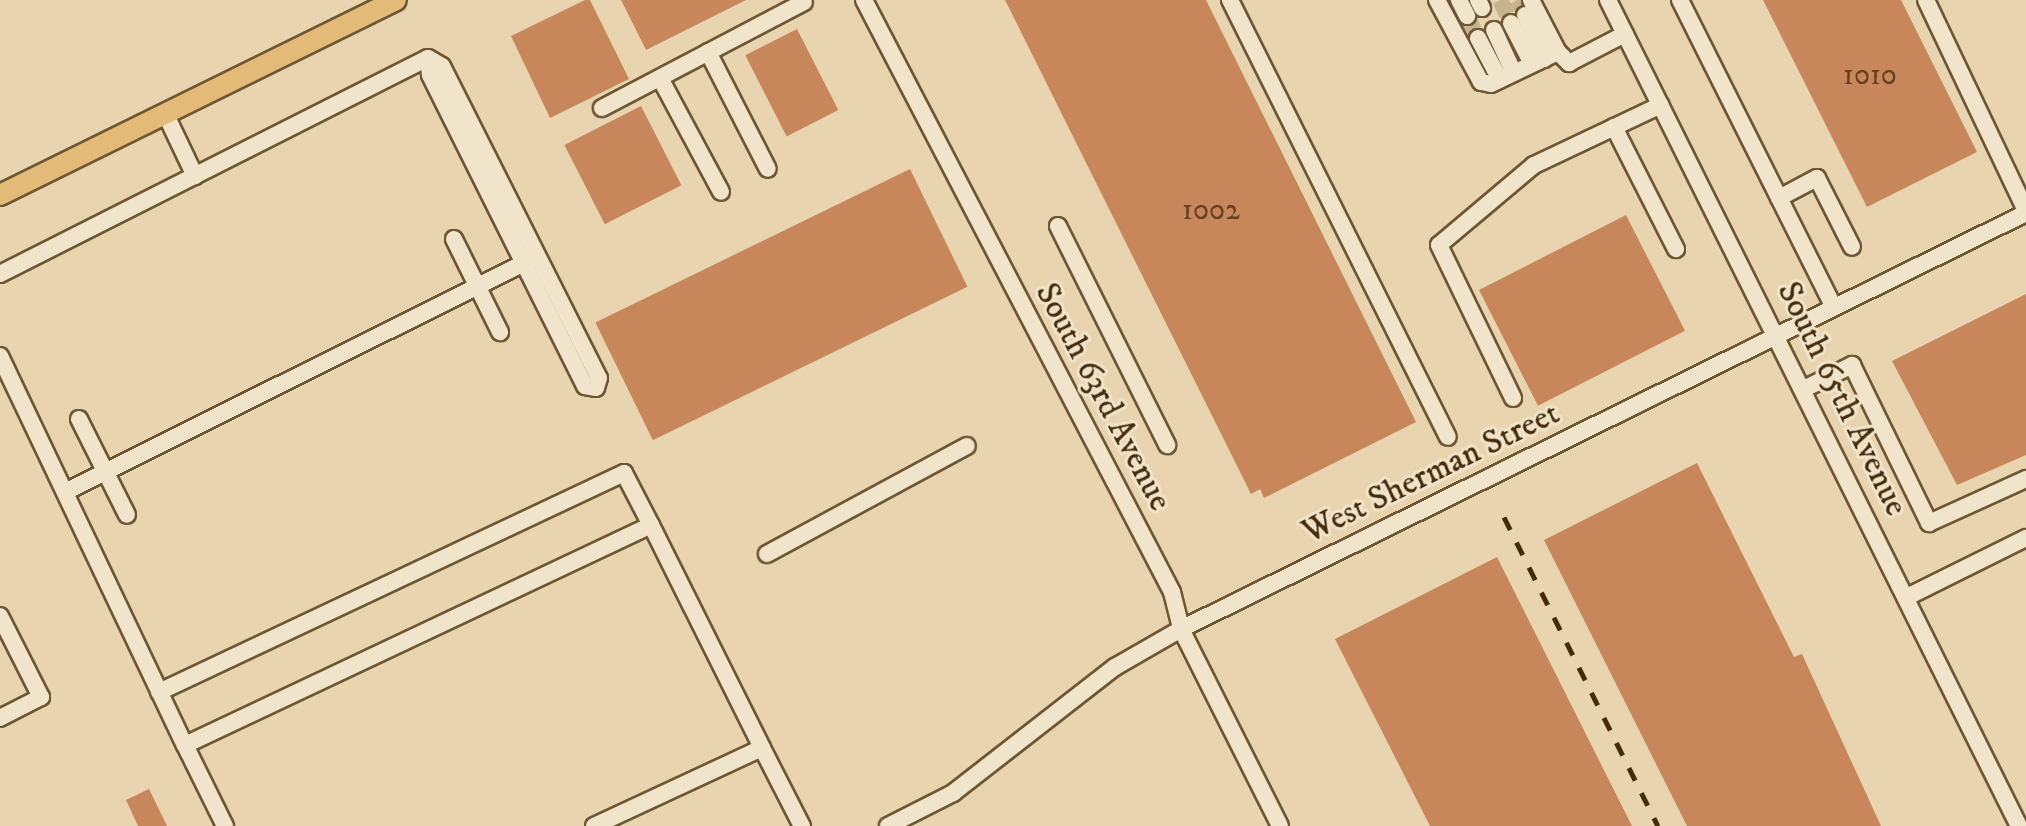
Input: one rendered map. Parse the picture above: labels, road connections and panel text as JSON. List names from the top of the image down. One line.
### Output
{"streets":{"street":["South 63rd Avenue","South 65th Avenue","West Sherman Street"]},"crossings":[["South 63rd Avenue","West Sherman Street"],["South 65th Avenue","West Sherman Street"]],"house_numbers":["1010","1002"]}
